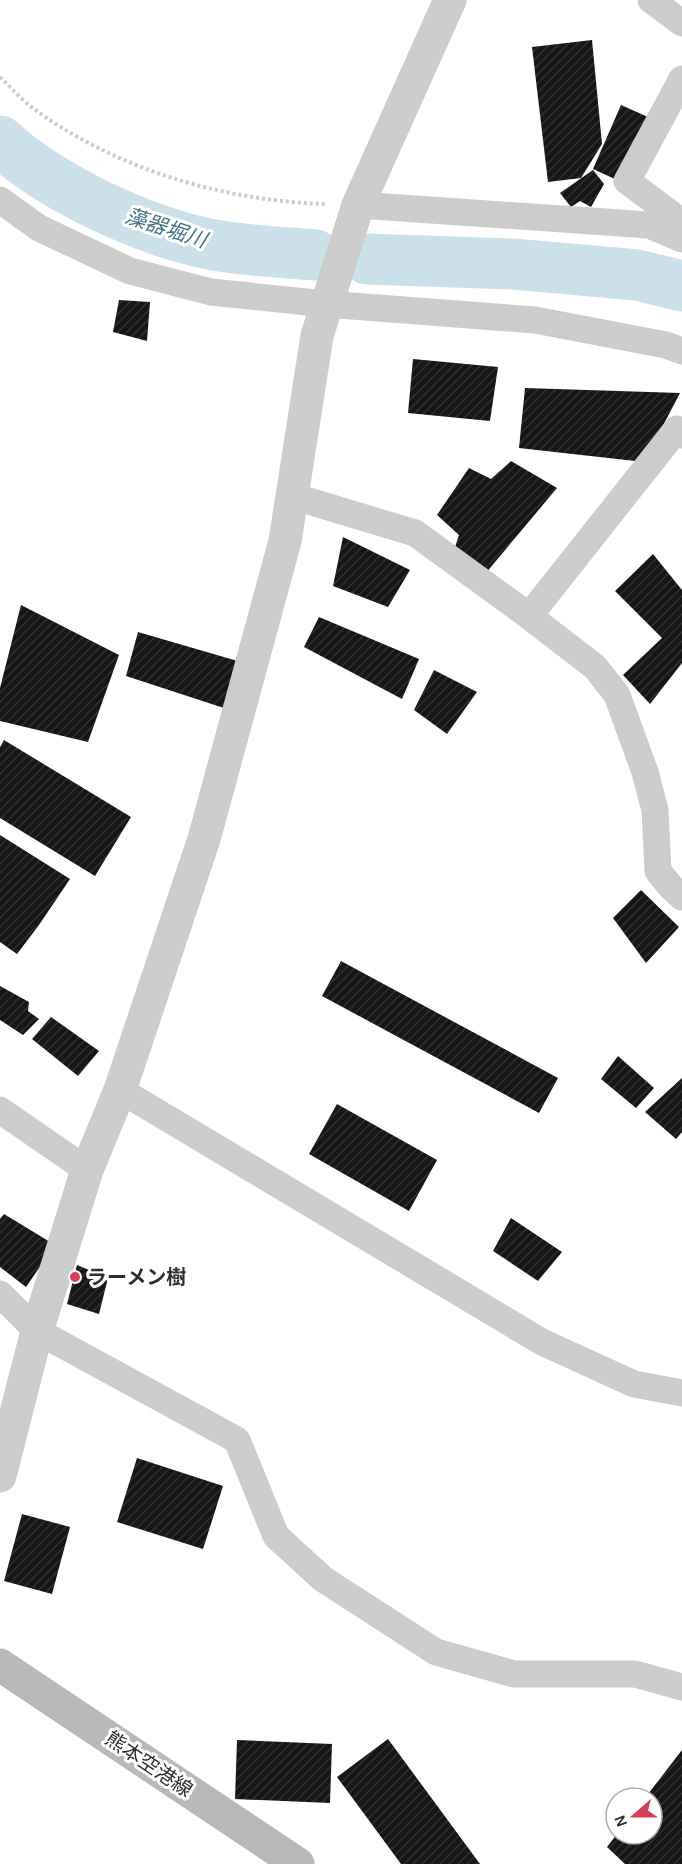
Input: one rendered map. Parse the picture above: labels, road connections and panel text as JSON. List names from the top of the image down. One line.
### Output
{"streets":{"main road":["熊本空港線"]},"water":["藻器堀川"],"places":["ラーメン樹"],"north":"left"}
